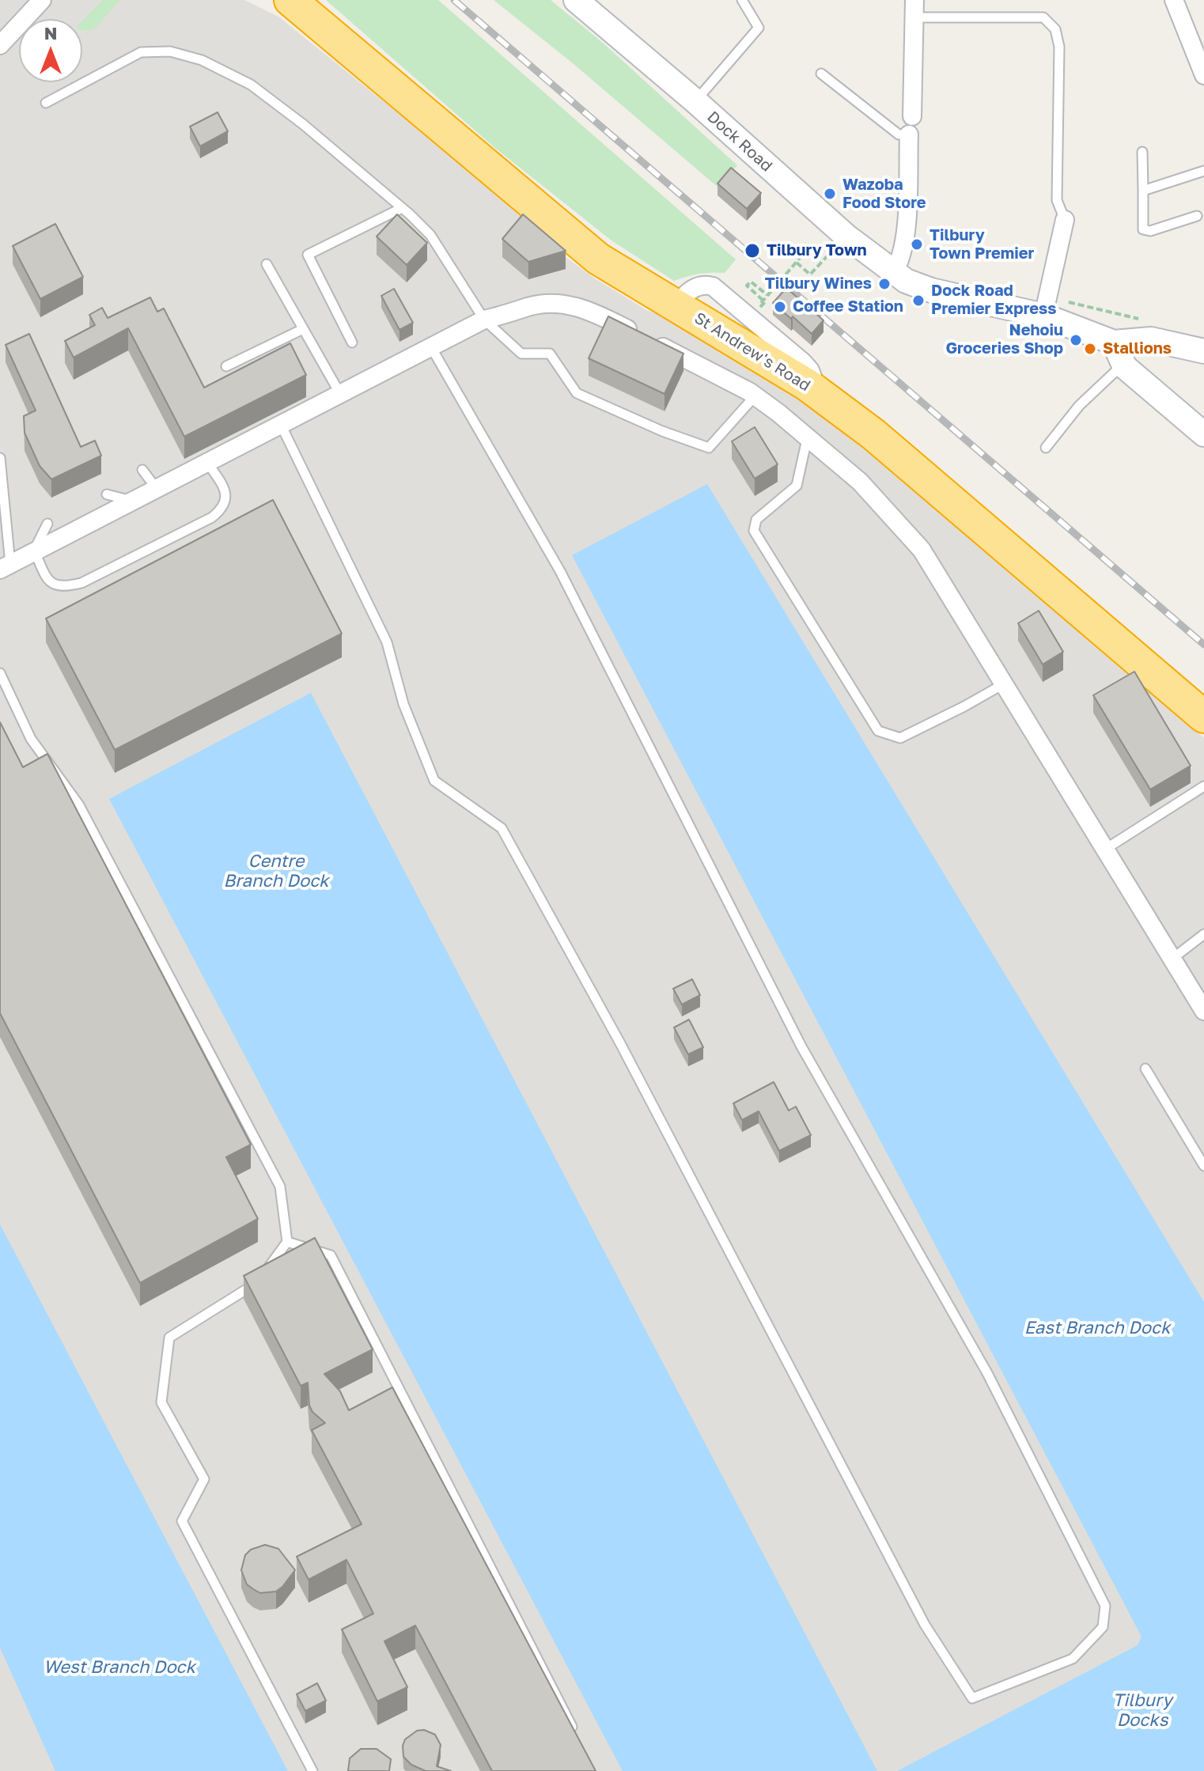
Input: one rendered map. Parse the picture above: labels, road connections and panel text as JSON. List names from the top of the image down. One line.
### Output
{"streets":{"highway":["St Andrew's Road"],"street":["Dock Road"]},"water":["Centre Branch Dock","East Branch Dock","West Branch Dock","Tilbury Docks"],"places":["Wazoba Food Store","Tilbury Town Premier","Tilbury Town","Tilbury Wines","Dock Road Premier Express","Coffee Station","Nehoiu Groceries Shop","Stallions"],"north":"top"}
